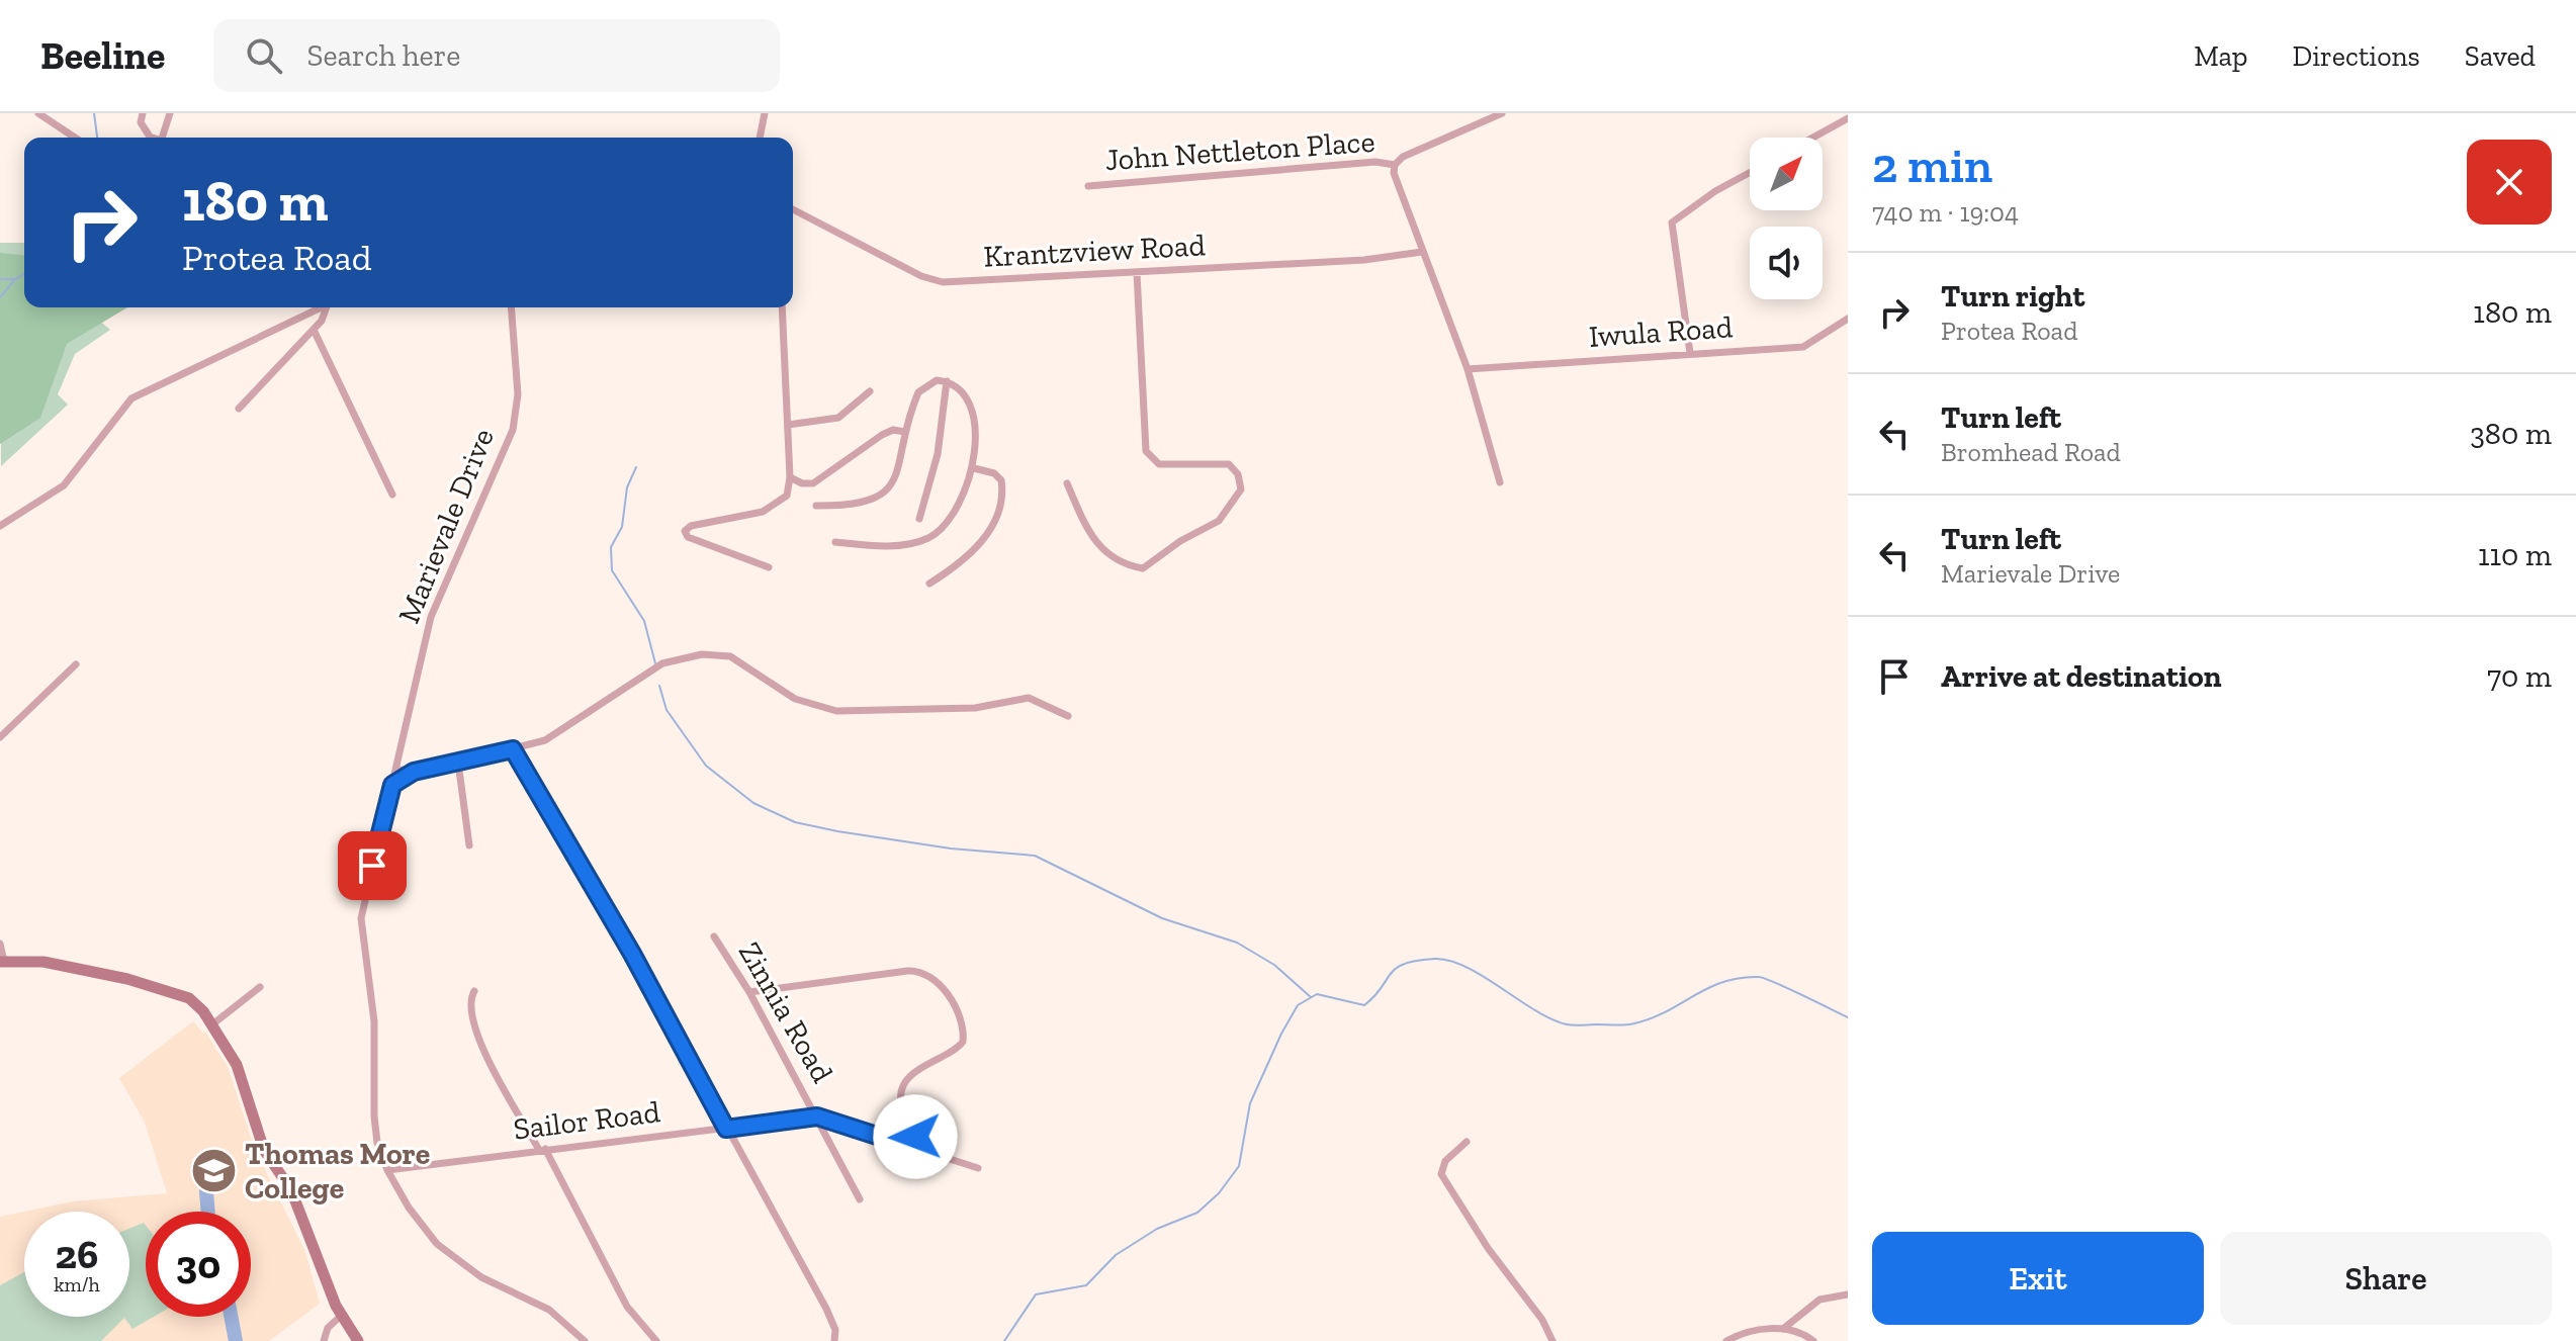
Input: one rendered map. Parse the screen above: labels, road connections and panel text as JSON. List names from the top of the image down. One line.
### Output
{"streets":{"street":["John Nettleton Place","Krantzview Road","Iwula Road","Marievale Drive","Zinnia Road","Sailor Road"]},"crossings":[["Marievale Drive","Sailor Road"],["Zinnia Road","Sailor Road"]],"places":{"school or university":["Thomas More College"]},"north":"top right","page":{"header":"Beeline","search":"Search here","nav":["Map","Directions","Saved"],"heading":["2 min","740 m · 19:04"],"turn":["180 m","Protea Road"],"list":[{"name":"Turn right","note":"Protea Road","value":"180 m"},{"name":"Turn left","note":"Bromhead Road","value":"380 m"},{"name":"Turn left","note":"Marievale Drive","value":"110 m"},{"name":"Arrive at destination","value":"70 m"}],"speed":"26 km/h","limit":"30","buttons":["Exit","Share"]}}
